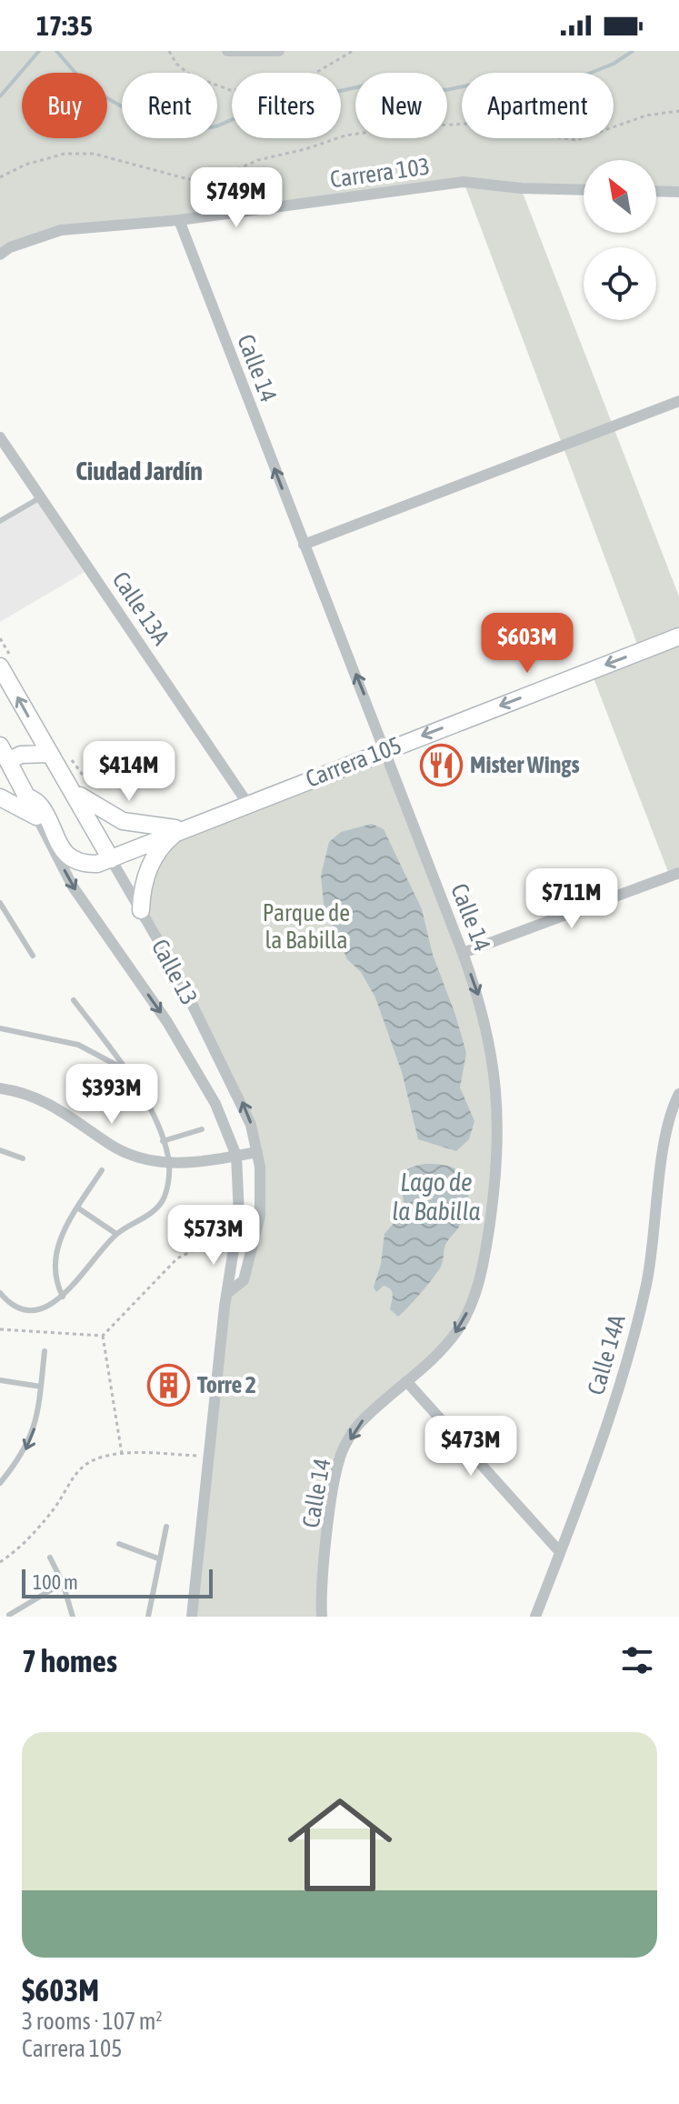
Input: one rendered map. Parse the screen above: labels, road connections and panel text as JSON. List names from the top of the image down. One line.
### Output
{"streets":{"main road":["Carrera 105","Calle 13"],"street":["Carrera 103","Calle 14","Calle 13A","Calle 14A"]},"crossings":[["Carrera 103","Calle 14"],["Calle 14","Carrera 105"],["Calle 13A","Carrera 105"],["Carrera 105","Calle 13"]],"one_way":["Carrera 105"],"districts":["Ciudad Jardín"],"water":["Lago de la Babilla"],"parks":["Parque de la Babilla"],"places":{"restaurant":["Mister Wings"],"building":["Torre 2"]},"scale_bar":"100 m","north":"top left","page":{"status":"17:35","chip":["Buy","Rent","Filters","New","Apartment"],"price":["$749M","$603M","$414M","$711M","$393M","$573M","$473M"],"scale":"100 m","heading":"7 homes","list":[{"name":"$603M","note":"3 rooms · 107 m² · Carrera 105"}]}}
